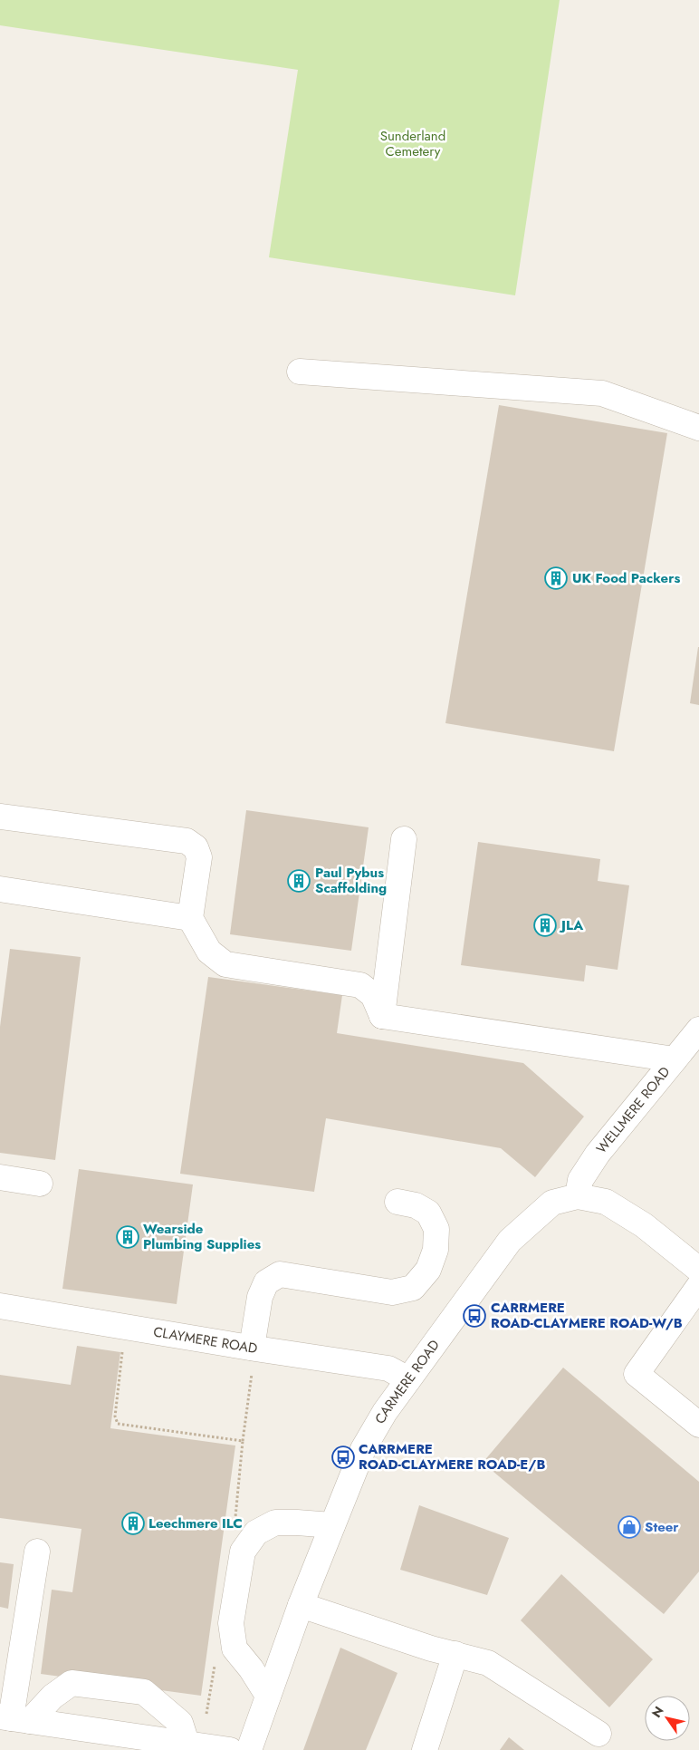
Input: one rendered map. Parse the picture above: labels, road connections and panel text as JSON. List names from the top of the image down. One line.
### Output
{"streets":{"street":["WELLMERE ROAD","CLAYMERE ROAD","CARMERE ROAD"]},"crossings":[["WELLMERE ROAD","CARMERE ROAD"],["CLAYMERE ROAD","CARMERE ROAD"]],"parks":["Sunderland Cemetery"],"places":{"building":["UK Food Packers","Paul Pybus Scaffolding","JLA","Wearside Plumbing Supplies","Leechmere ILC"],"bus stop":["CARRMERE ROAD-CLAYMERE ROAD-W/B","CARRMERE ROAD-CLAYMERE ROAD-E/B"],"shop":["Steer"]},"north":"top left"}
